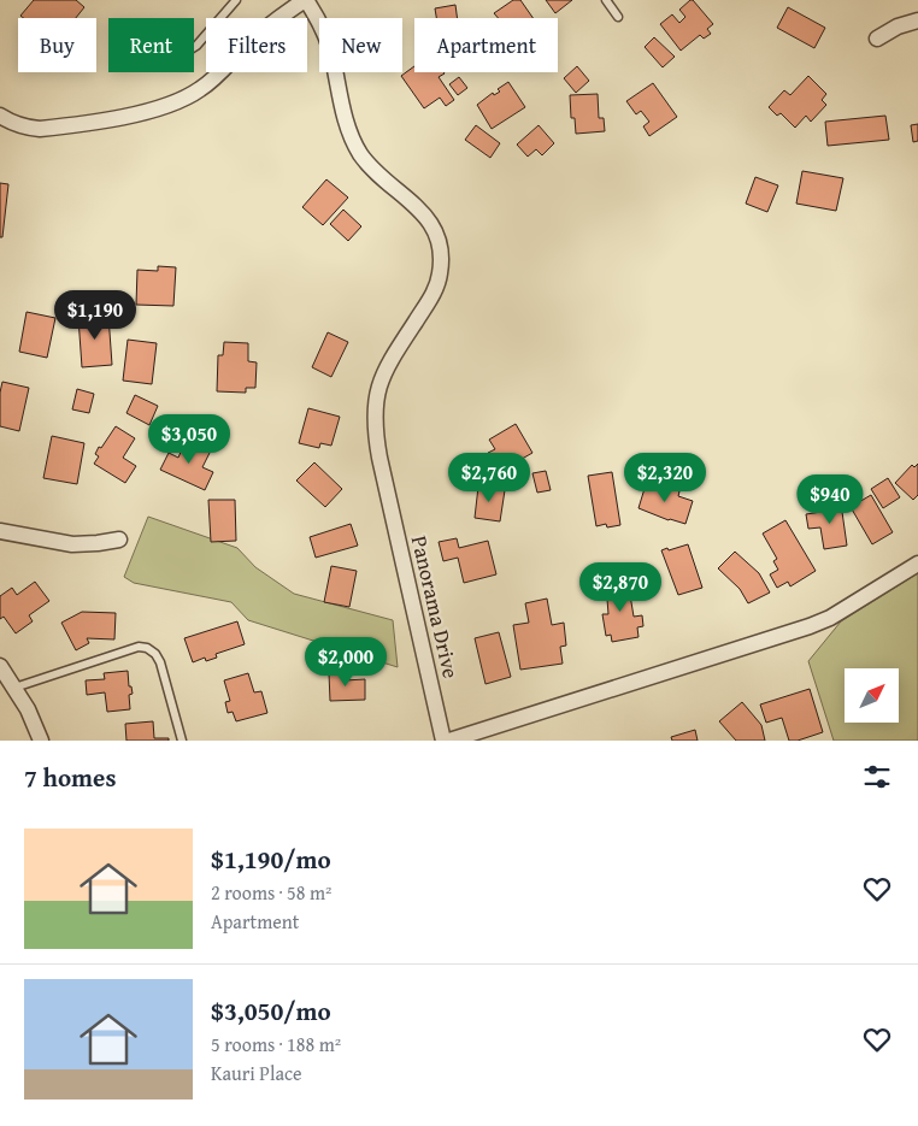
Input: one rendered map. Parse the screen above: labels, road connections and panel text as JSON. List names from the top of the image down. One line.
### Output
{"streets":{"street":["Panorama Drive"]},"north":"top right","page":{"chip":["Buy","Rent","Filters","New","Apartment"],"price":["$1,190","$3,050","$2,760","$2,320","$940","$2,870","$2,000"],"heading":"7 homes","list":[{"name":"$1,190/mo","note":"2 rooms · 58 m² · Apartment"},{"name":"$3,050/mo","note":"5 rooms · 188 m² · Kauri Place"}]}}
